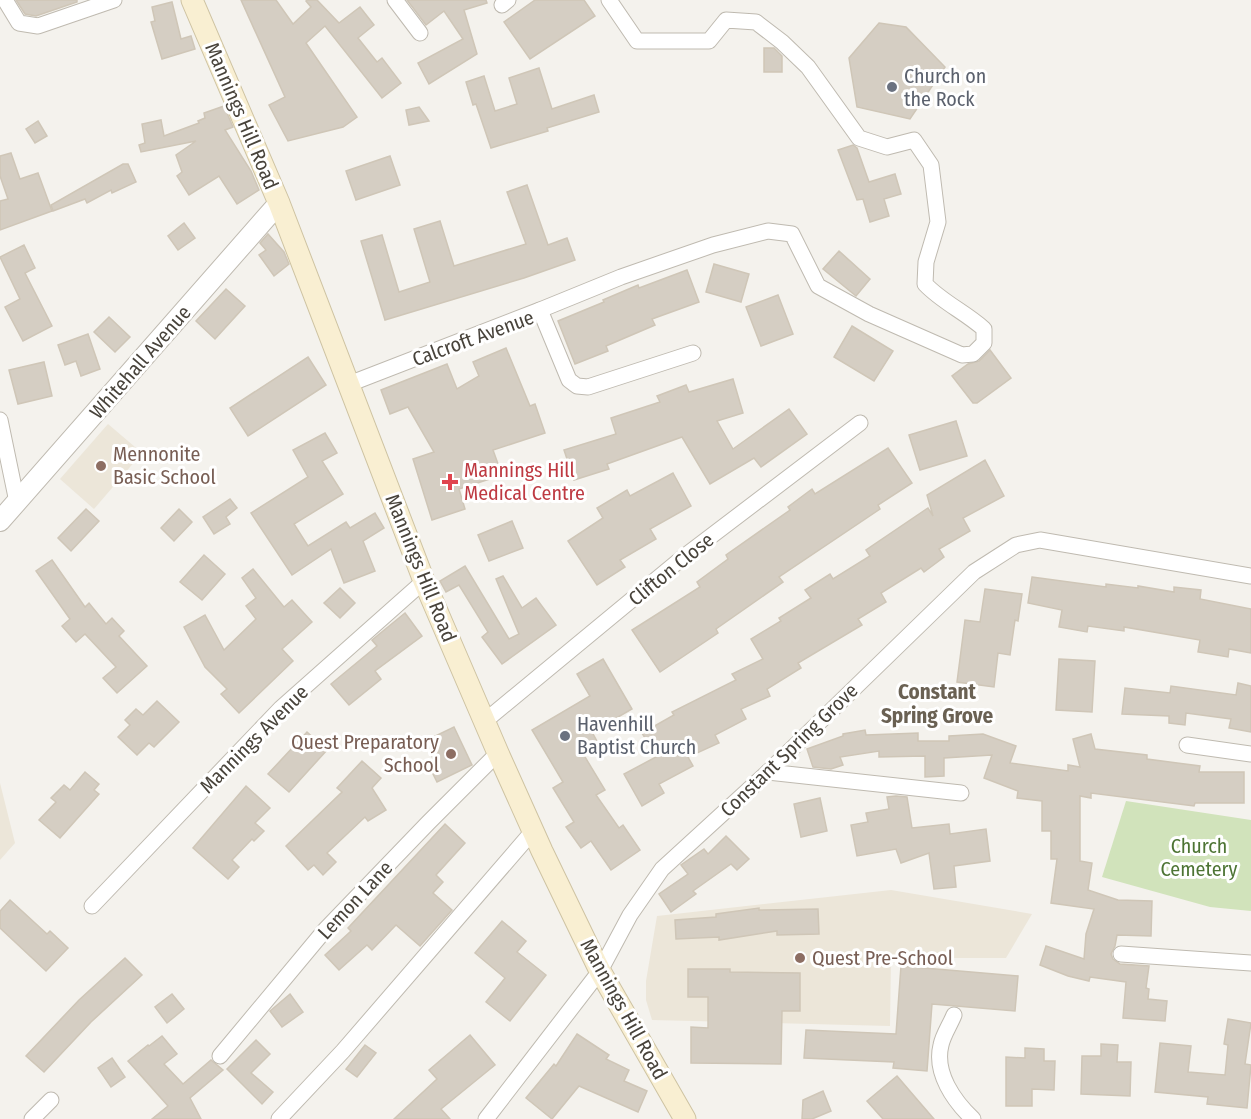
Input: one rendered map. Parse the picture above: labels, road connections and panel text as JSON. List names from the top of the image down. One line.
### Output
{"streets":{"main road":["Mannings Hill Road"],"street":["Calcroft Avenue","Whitehall Avenue","Clifton Close","Mannings Avenue","Constant Spring Grove","Lemon Lane"]},"crossings":[["Mannings Hill Road","Calcroft Avenue"],["Mannings Hill Road","Whitehall Avenue"],["Mannings Hill Road","Clifton Close"],["Mannings Hill Road","Mannings Avenue"],["Mannings Hill Road","Constant Spring Grove"],["Mannings Hill Road","Lemon Lane"]],"districts":["Constant Spring Grove"],"parks":["Church Cemetery"],"places":{"other":["Church on the Rock","Mennonite Basic School","Havenhill Baptist Church","Quest Preparatory School","Quest Pre-School"],"health":["Mannings Hill Medical Centre"]}}
